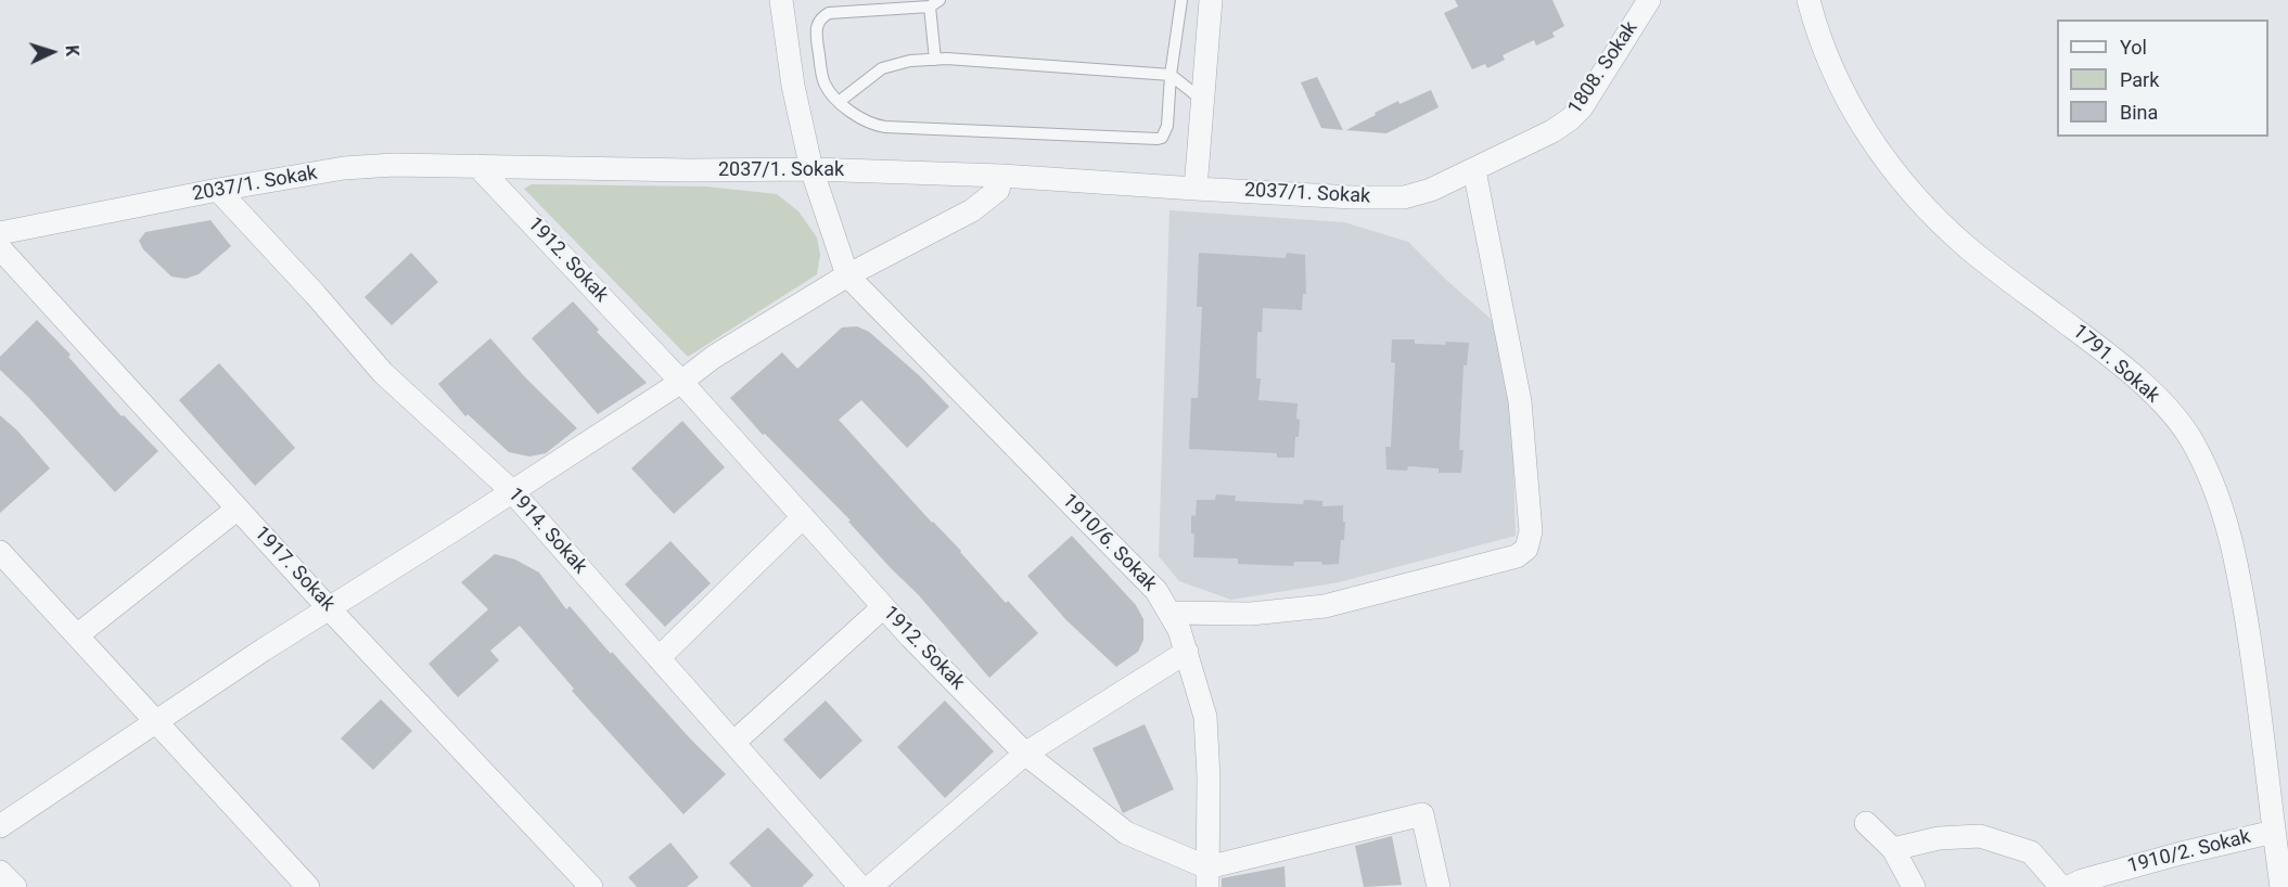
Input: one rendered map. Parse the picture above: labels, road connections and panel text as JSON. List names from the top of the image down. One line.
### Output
{"streets":{"street":["1808. Sokak","2037/1. Sokak","1912. Sokak","1791. Sokak","1914. Sokak","1910/6. Sokak","1917. Sokak","1910/2. Sokak"]},"crossings":[["1808. Sokak","2037/1. Sokak"],["2037/1. Sokak","1912. Sokak"],["2037/1. Sokak","1914. Sokak"],["1912. Sokak","1910/6. Sokak"],["1791. Sokak","1910/2. Sokak"]],"legend":["Yol","Park","Bina"],"north":"right"}
